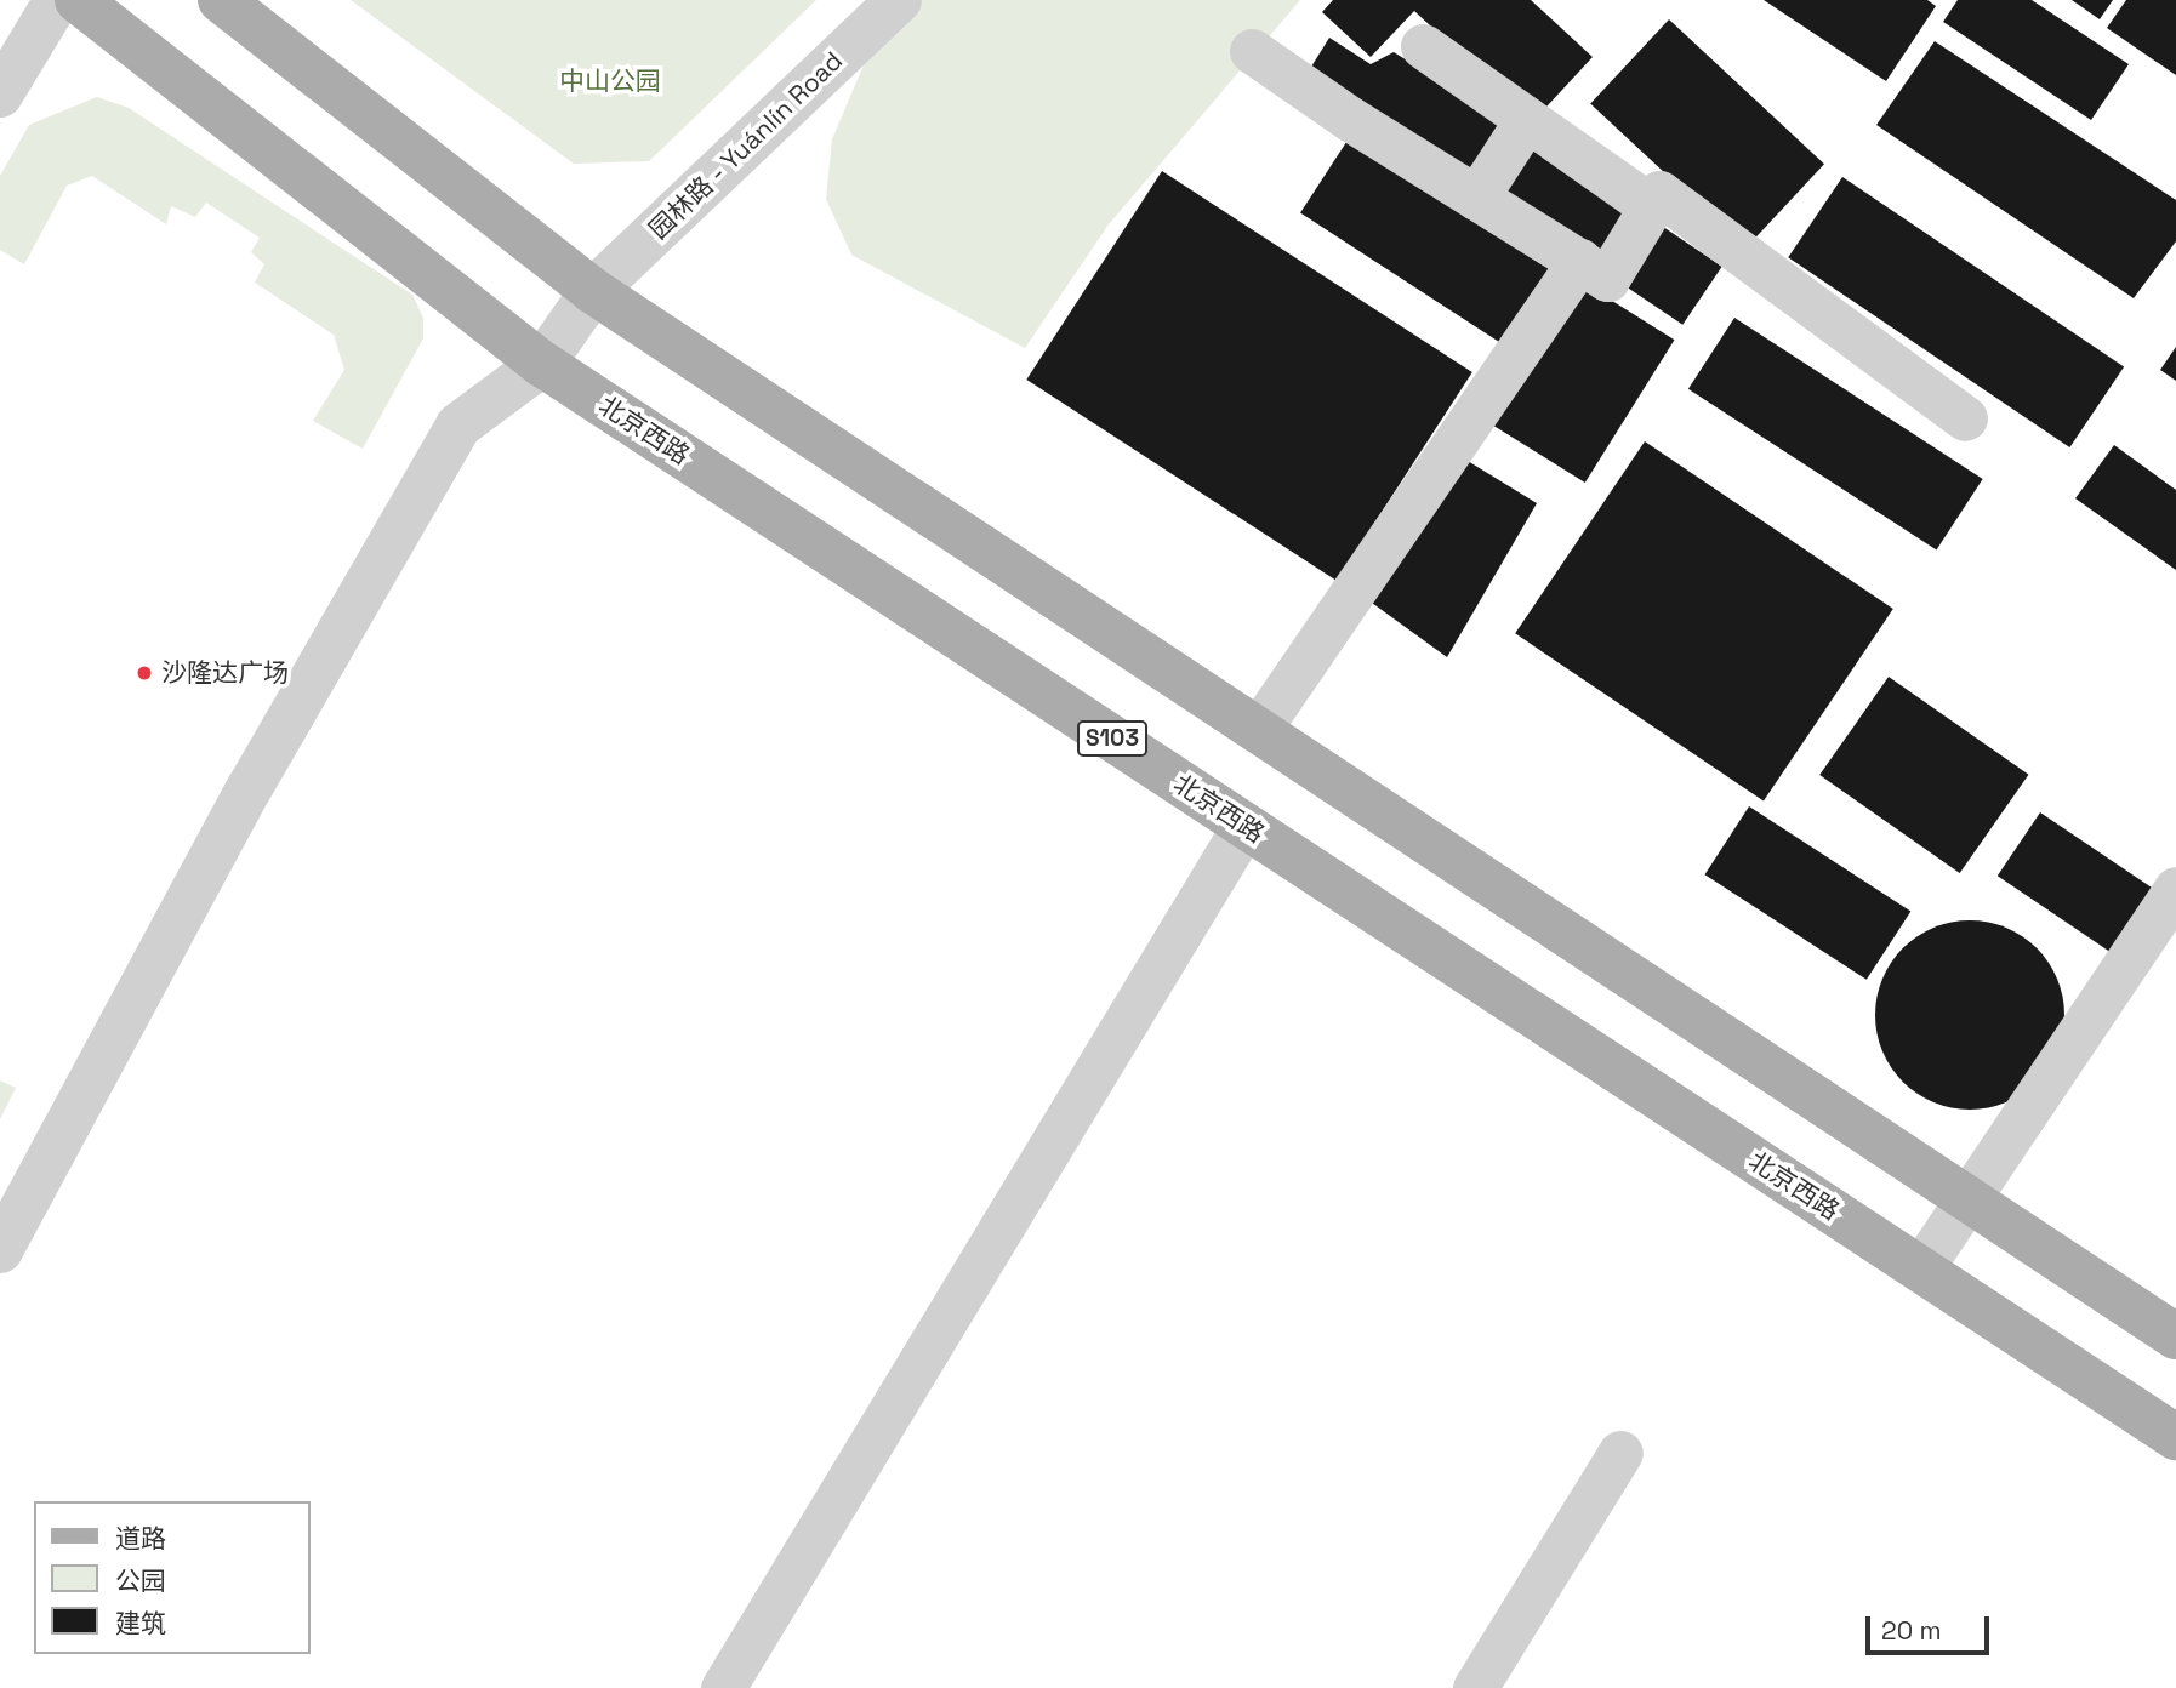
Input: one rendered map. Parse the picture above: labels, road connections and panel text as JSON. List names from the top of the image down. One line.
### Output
{"streets":{"main road":["北京西路","S103"],"street":["园林路 - Yuánlín Road"]},"crossings":[["园林路 - Yuánlín Road","北京西路"]],"parks":["中山公园"],"places":["沙隆达广场"],"legend":["道路","公园","建筑"],"scale_bar":"20 m"}
